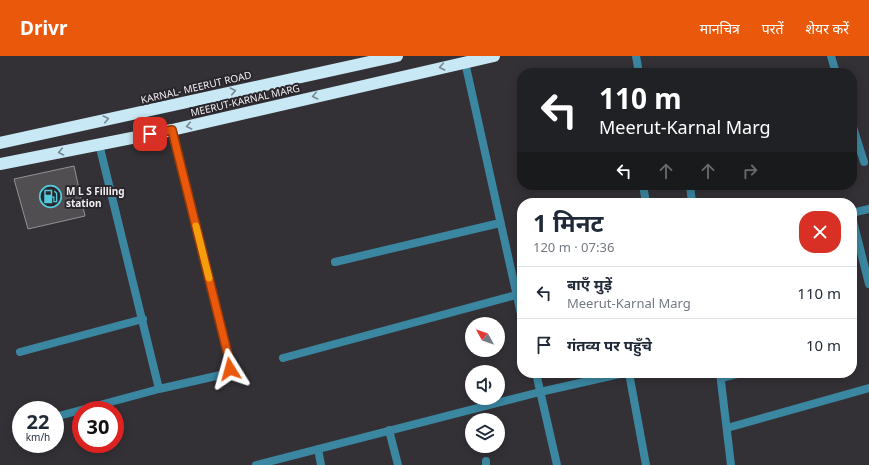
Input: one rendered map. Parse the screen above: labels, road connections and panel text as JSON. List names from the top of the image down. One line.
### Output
{"streets":{"highway":["KARNAL- MEERUT ROAD","MEERUT-KARNAL MARG"]},"one_way":["KARNAL- MEERUT ROAD","MEERUT-KARNAL MARG"],"places":{"fuel station":["M L S Filling station"]},"north":"top left","page":{"header":"Drivr","nav":["मानचित्र","परतें","शेयर करें"],"turn":["110 m","Meerut-Karnal Marg"],"heading":["1 मिनट","120 m · 07:36"],"list":[{"name":"बाएँ मुड़ें","note":"Meerut-Karnal Marg","value":"110 m"},{"name":"गंतव्य पर पहुँचे","value":"10 m"}],"speed":"22 km/h","limit":"30"}}
